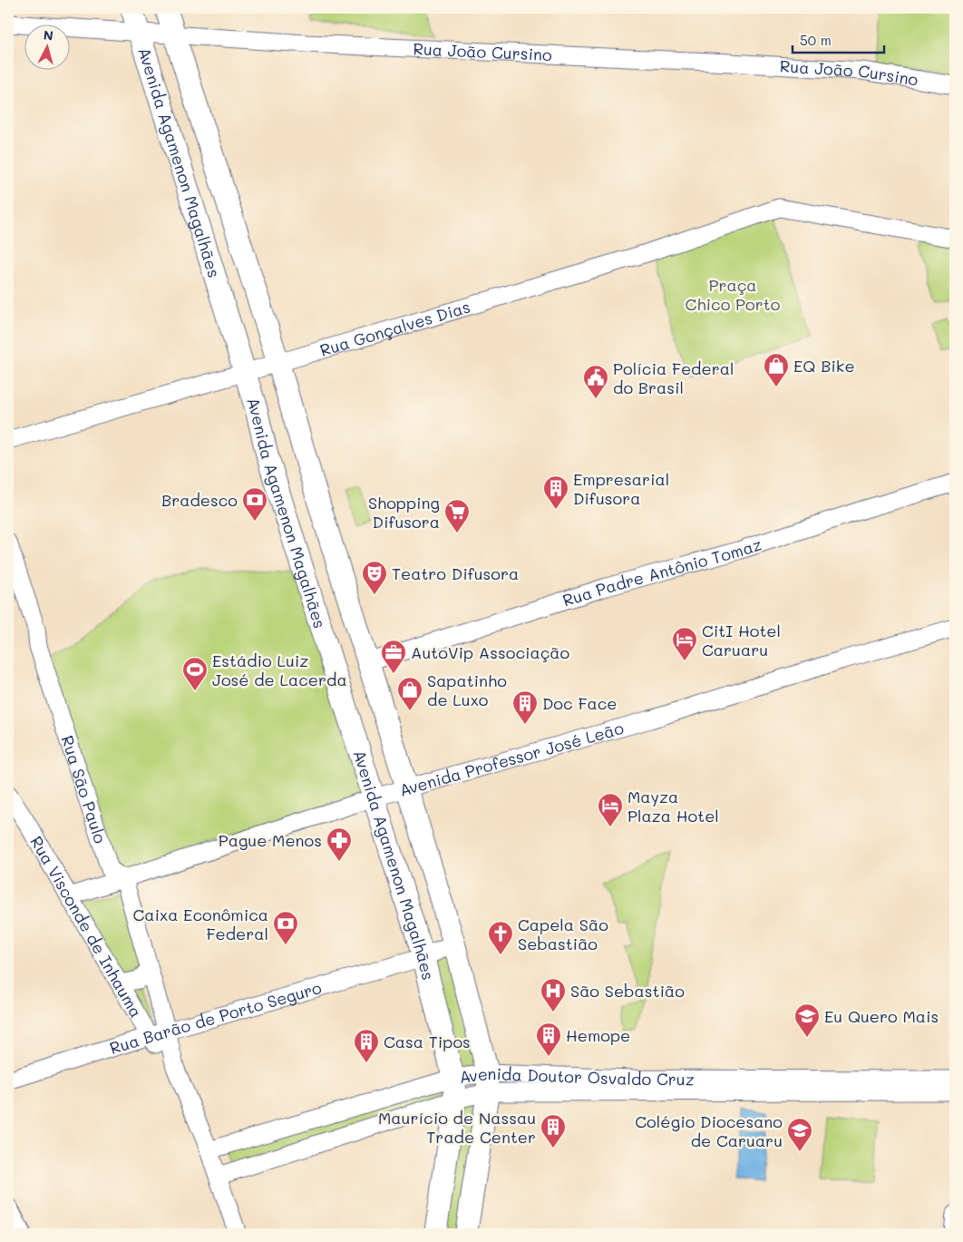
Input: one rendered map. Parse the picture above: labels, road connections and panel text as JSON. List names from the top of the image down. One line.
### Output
{"streets":{"main road":["Avenida Agamenon Magalhães"],"street":["Rua João Cursino","Rua Gonçalves Dias","Rua Padre Antônio Tomaz","Avenida Professor José Leão","Rua São Paulo","Rua Visconde de Inhauma","Rua Barão de Porto Seguro","Avenida Doutor Osvaldo Cruz"]},"crossings":[["Rua João Cursino","Avenida Agamenon Magalhães"],["Avenida Agamenon Magalhães","Rua Gonçalves Dias"],["Avenida Agamenon Magalhães","Rua Padre Antônio Tomaz"],["Avenida Agamenon Magalhães","Avenida Professor José Leão"],["Avenida Agamenon Magalhães","Rua Barão de Porto Seguro"],["Avenida Agamenon Magalhães","Avenida Doutor Osvaldo Cruz"],["Avenida Professor José Leão","Rua São Paulo"],["Avenida Professor José Leão","Rua Visconde de Inhauma"],["Rua Visconde de Inhauma","Rua Barão de Porto Seguro"]],"parks":["Praça Chico Porto"],"places":{"shop":["EQ Bike","Sapatinho de Luxo"],"public building":["Polícia Federal do Brasil"],"building":["Empresarial Difusora","Doc Face","Hemope","Casa Tipos","Maurício de Nassau Trade Center"],"bank":["Bradesco","Caixa Econômica Federal"],"supermarket":["Shopping Difusora"],"theatre":["Teatro Difusora"],"hotel":["CitI Hotel Caruaru","Mayza Plaza Hotel"],"office":["AutoVip Associação"],"sports":["Estádio Luiz José de Lacerda"],"pharmacy":["Pague Menos"],"church":["Capela São Sebastião"],"hospital":["São Sebastião"],"school or university":["Eu Quero Mais","Colégio Diocesano de Caruaru"]},"scale_bar":"50 m","north":"top"}
